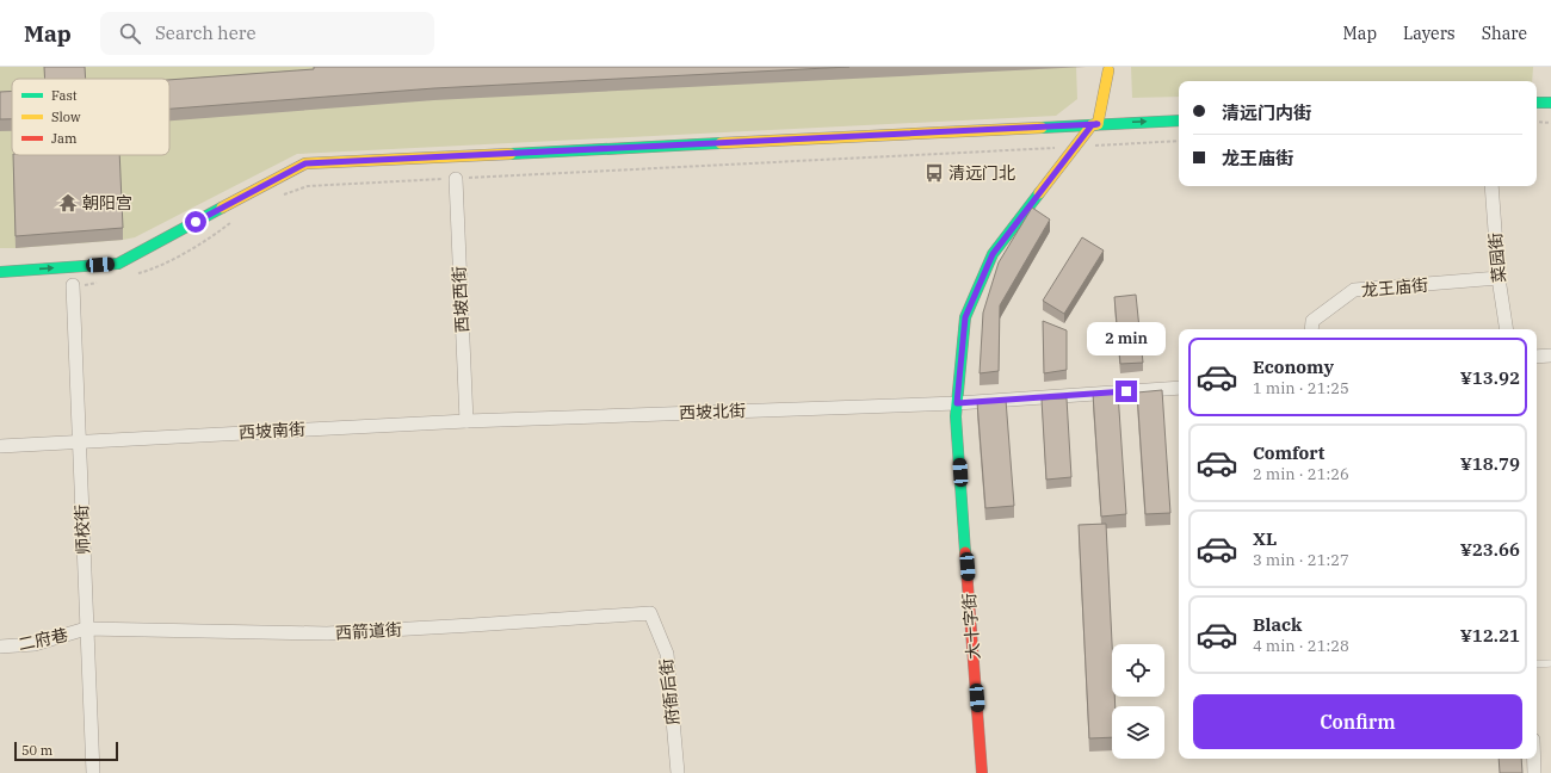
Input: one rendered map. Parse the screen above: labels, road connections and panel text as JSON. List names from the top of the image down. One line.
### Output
{"streets":{"main road":["大十字街"],"street":["菜园街","龙王庙街","西坡西街","西坡北街","西坡南街","师校街","西箭道街","二府巷","府衙后街"]},"crossings":[["菜园街","龙王庙街"],["西坡西街","西坡北街"],["西坡西街","西坡南街"],["西坡北街","西坡南街"],["西坡北街","大十字街"],["西坡南街","师校街"],["师校街","西箭道街"],["师校街","二府巷"],["西箭道街","二府巷"],["西箭道街","府衙后街"]],"places":{"bus stop":["清远门北"],"temple":["朝阳宫"]},"legend":["Fast","Slow","Jam"],"scale_bar":"50 m","page":{"header":"Map","search":"Search here","nav":["Map","Layers","Share"],"banner":["清远门内街","龙王庙街"],"bubble":"2 min","list":[{"name":"Economy","note":"1 min · 21:25","value":"¥13.92"},{"name":"Comfort","note":"2 min · 21:26","value":"¥18.79"},{"name":"XL","note":"3 min · 21:27","value":"¥23.66"},{"name":"Black","note":"4 min · 21:28","value":"¥12.21"}],"buttons":"Confirm","scale":"50 m"}}
